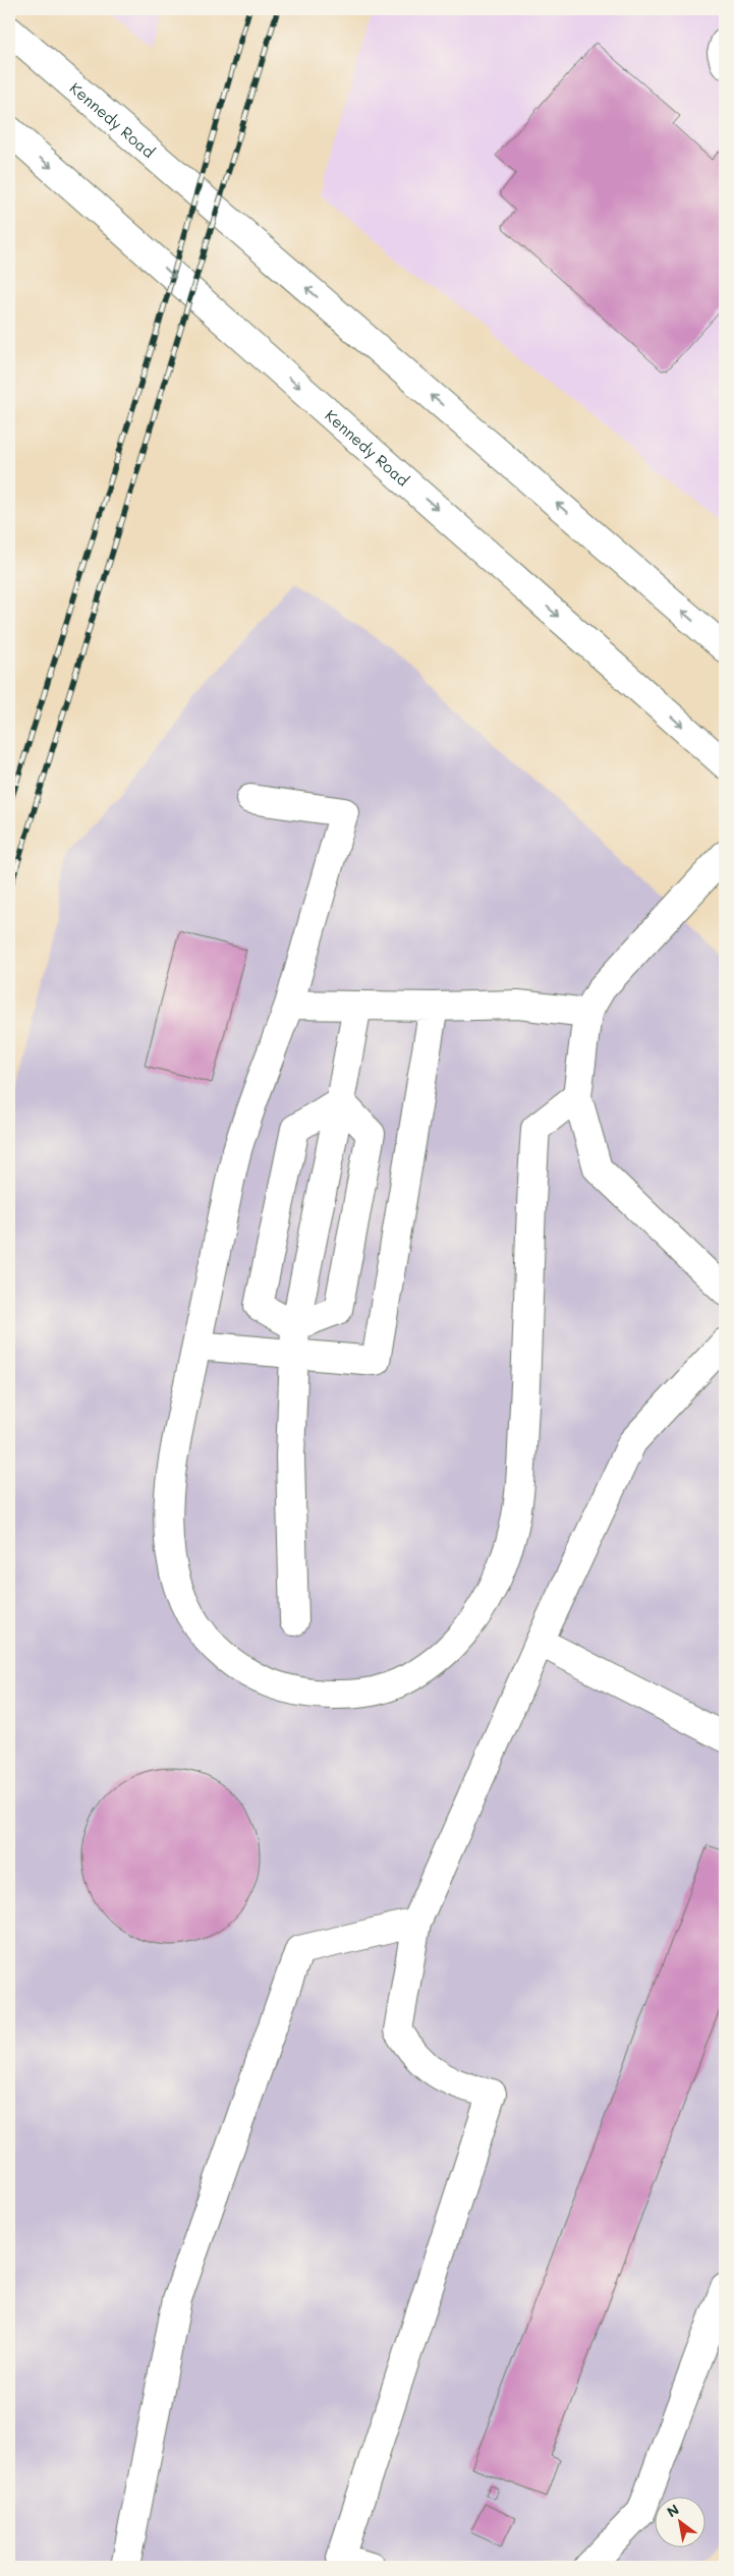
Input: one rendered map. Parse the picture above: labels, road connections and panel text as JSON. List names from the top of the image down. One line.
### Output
{"streets":{"main road":["Kennedy Road"]},"north":"top left"}
